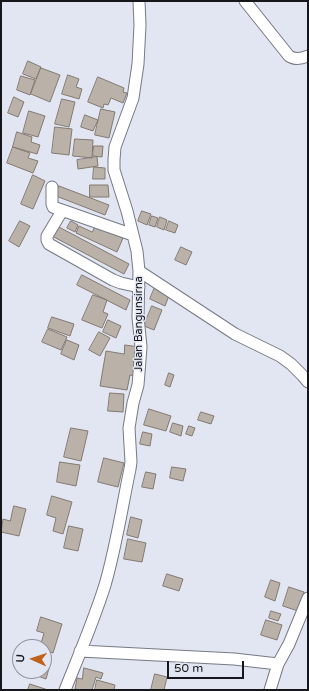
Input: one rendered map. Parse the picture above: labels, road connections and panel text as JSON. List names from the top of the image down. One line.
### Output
{"streets":{"street":["Jalan Bangunsirna"]},"scale_bar":"50 m","north":"left"}
